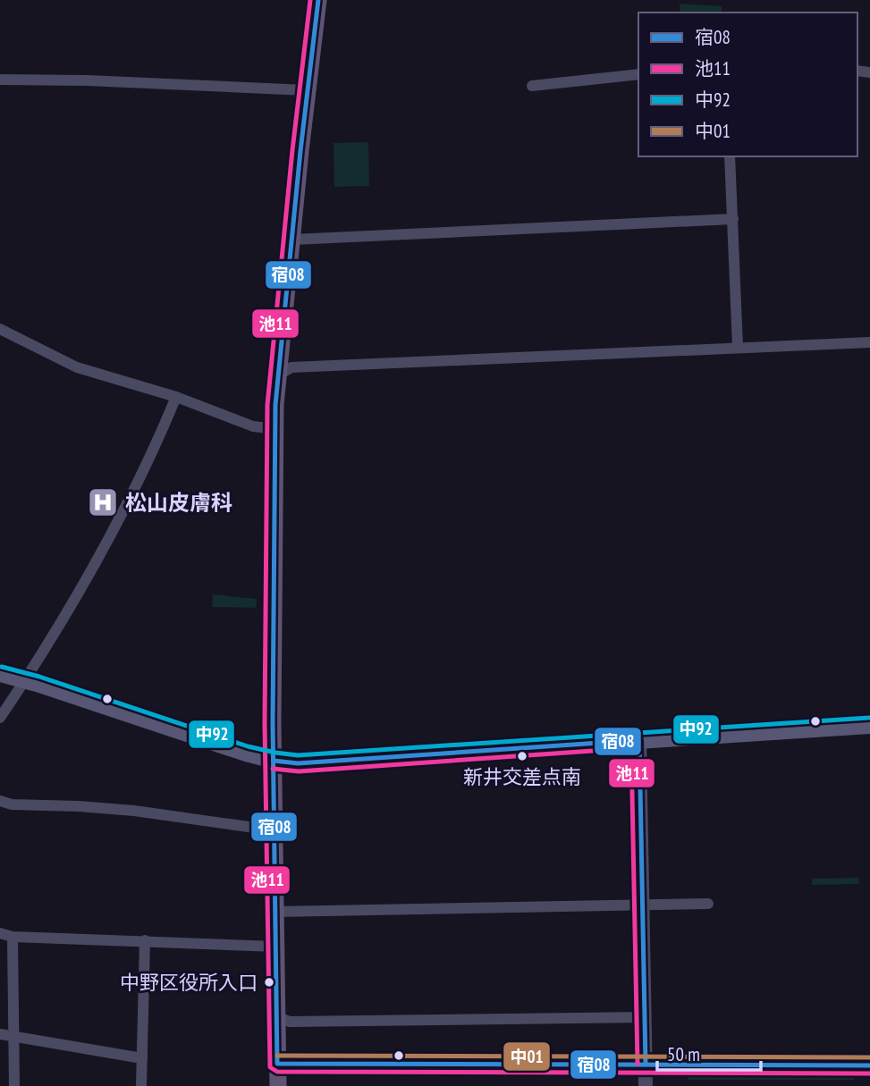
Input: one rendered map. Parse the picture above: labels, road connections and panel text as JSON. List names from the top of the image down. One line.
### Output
{"places":{"hospital":["松山皮膚科"],"other":["新井交差点南","中野区役所入口"]},"lines":["transit line 宿08","transit line 池11","transit line 中92","transit line 中01"],"legend":["宿08","池11","中92","中01"],"scale_bar":"50 m"}
